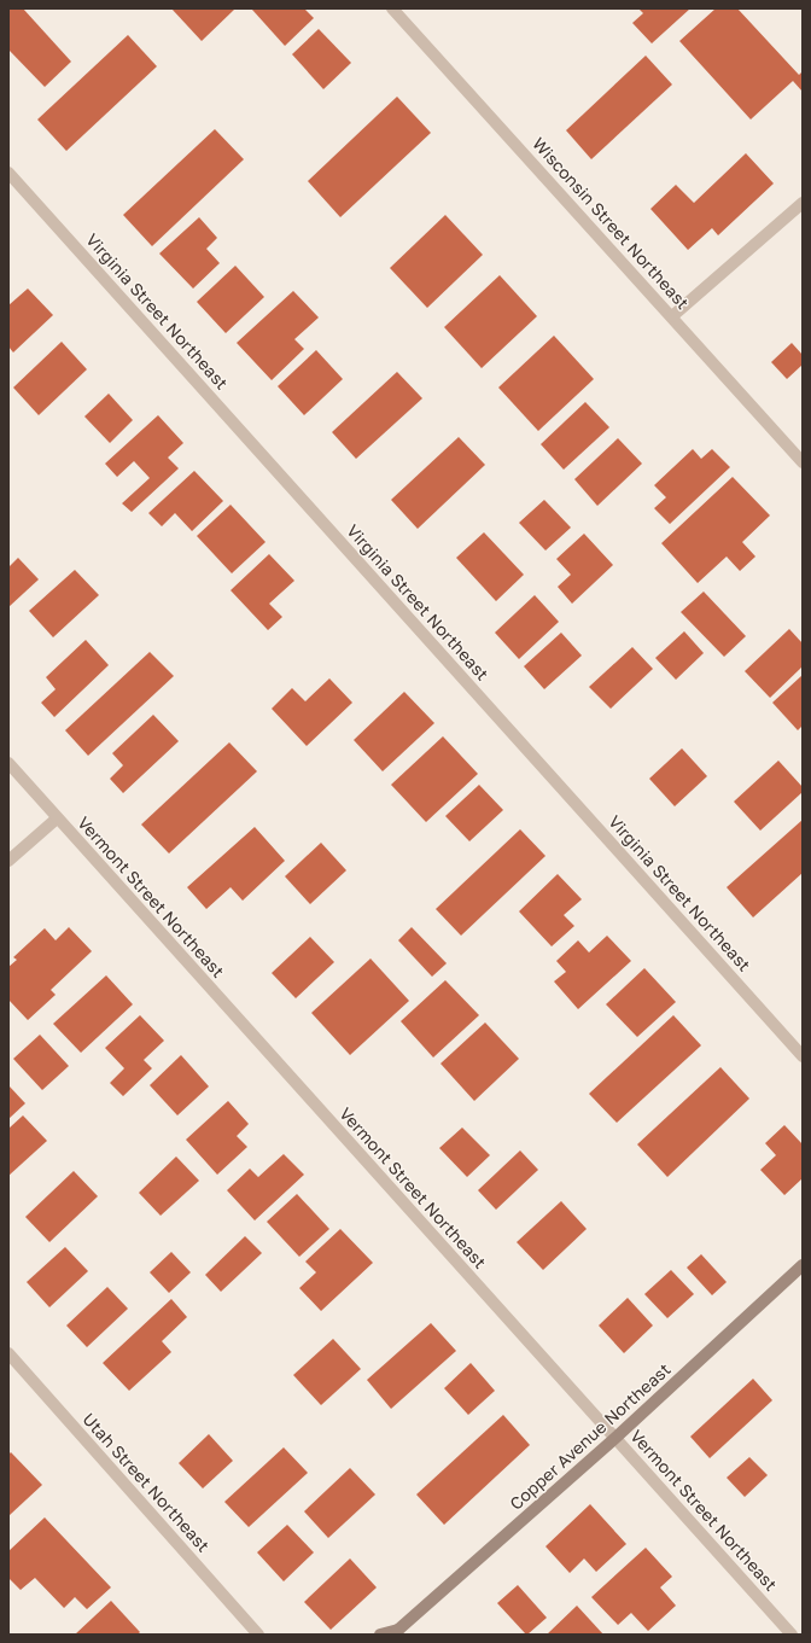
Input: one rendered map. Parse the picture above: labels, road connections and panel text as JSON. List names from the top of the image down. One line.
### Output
{"streets":{"street":["Wisconsin Street Northeast","Virginia Street Northeast","Vermont Street Northeast","Copper Avenue Northeast","Utah Street Northeast"]},"crossings":[["Vermont Street Northeast","Copper Avenue Northeast"]]}
